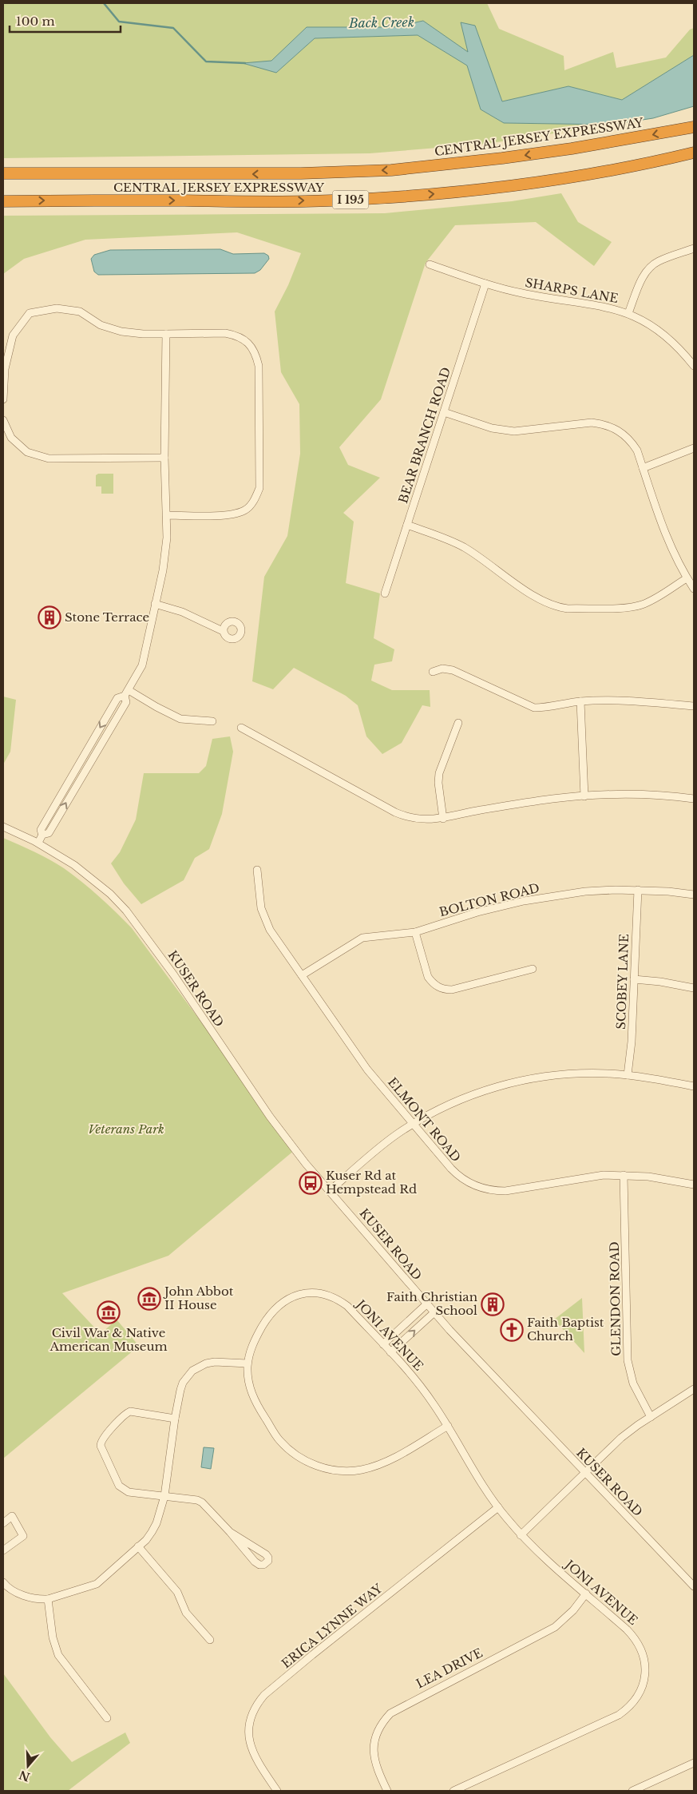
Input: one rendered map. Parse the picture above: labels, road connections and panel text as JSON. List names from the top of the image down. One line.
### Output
{"streets":{"highway":["CENTRAL JERSEY EXPRESSWAY","I 195"],"street":["SHARPS LANE","BEAR BRANCH ROAD","BOLTON ROAD","SCOBEY LANE","KUSER ROAD","ELMONT ROAD","GLENDON ROAD","JONI AVENUE","ERICA LYNNE WAY","LEA DRIVE"]},"crossings":[["SHARPS LANE","BEAR BRANCH ROAD"],["BOLTON ROAD","SCOBEY LANE"],["BOLTON ROAD","ELMONT ROAD"],["ELMONT ROAD","GLENDON ROAD"],["JONI AVENUE","ERICA LYNNE WAY"],["JONI AVENUE","LEA DRIVE"]],"water":["Back Creek"],"parks":["Veterans Park"],"places":{"building":["Stone Terrace","Faith Christian School"],"bus stop":["Kuser Rd at Hempstead Rd"],"museum":["John Abbot II House","Civil War & Native American Museum"],"church":["Faith Baptist Church"]},"scale_bar":"100 m","north":"bottom"}
